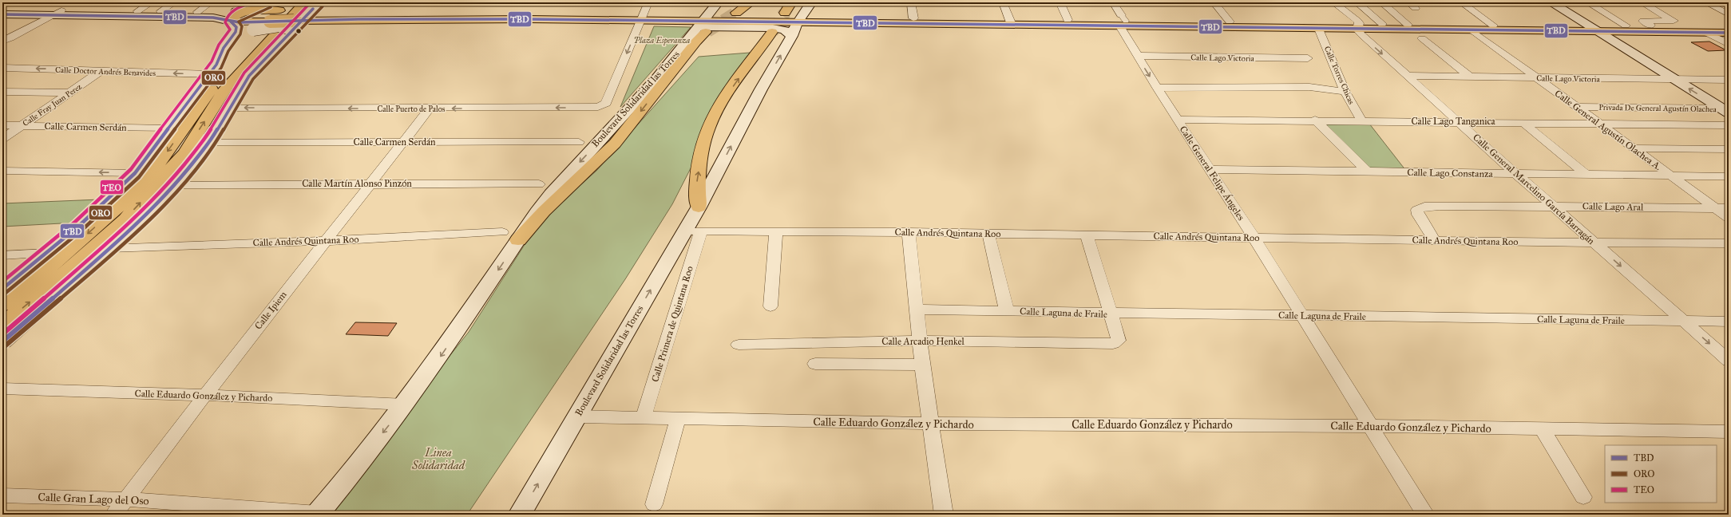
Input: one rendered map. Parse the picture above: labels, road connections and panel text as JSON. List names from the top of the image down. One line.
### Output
{"streets":{"main road":["Boulevard Solidaridad las Torres"],"street":["Calle Lago Victoria","Calle Doctor Andrés Benavides","Calle Torres Chicas","Calle Fray Juan Perez","Privada De General Agustín Olachea","Calle Puerto de Palos","Calle Lago Tanganica","Calle Carmen Serdán","Calle General Agustín Olachea A.","Calle General Felipe Ángeles","Calle Lago Constanza","Calle Martín Alonso Pinzón","Calle General Marcelino García Barragán","Calle Lago Aral","Calle Andrés Quintana Roo","Calle Ipiem","Calle Laguna de Fraile","Calle Primera de Quintana Roo","Calle Arcadio Henkel","Calle Eduardo González y Pichardo","Calle Gran Lago del Oso"]},"crossings":[["Calle Lago Victoria","Calle General Agustín Olachea A."],["Calle Lago Victoria","Calle General Felipe Ángeles"],["Calle Lago Victoria","Calle General Marcelino García Barragán"],["Calle Doctor Andrés Benavides","Calle Fray Juan Perez"],["Calle Torres Chicas","Calle Lago Tanganica"],["Boulevard Solidaridad las Torres","Calle Andrés Quintana Roo"],["Boulevard Solidaridad las Torres","Calle Primera de Quintana Roo"],["Boulevard Solidaridad las Torres","Calle Eduardo González y Pichardo"],["Boulevard Solidaridad las Torres","Calle Gran Lago del Oso"],["Calle Fray Juan Perez","Calle Carmen Serdán"],["Privada De General Agustín Olachea","Calle General Agustín Olachea A."],["Calle Puerto de Palos","Calle Ipiem"],["Calle Lago Tanganica","Calle General Agustín Olachea A."],["Calle Lago Tanganica","Calle General Felipe Ángeles"],["Calle Lago Tanganica","Calle General Marcelino García Barragán"],["Calle Carmen Serdán","Calle Ipiem"],["Calle General Agustín Olachea A.","Calle Lago Constanza"],["Calle General Agustín Olachea A.","Calle Lago Aral"],["Calle General Felipe Ángeles","Calle Lago Constanza"],["Calle General Felipe Ángeles","Calle Andrés Quintana Roo"],["Calle General Felipe Ángeles","Calle Laguna de Fraile"],["Calle General Felipe Ángeles","Calle Eduardo González y Pichardo"],["Calle Lago Constanza","Calle General Marcelino García Barragán"],["Calle Martín Alonso Pinzón","Calle Ipiem"],["Calle General Marcelino García Barragán","Calle Lago Aral"],["Calle General Marcelino García Barragán","Calle Andrés Quintana Roo"],["Calle General Marcelino García Barragán","Calle Laguna de Fraile"],["Calle Lago Aral","Calle Andrés Quintana Roo"],["Calle Andrés Quintana Roo","Calle Ipiem"],["Calle Andrés Quintana Roo","Calle Primera de Quintana Roo"],["Calle Ipiem","Calle Eduardo González y Pichardo"],["Calle Ipiem","Calle Gran Lago del Oso"],["Calle Laguna de Fraile","Calle Arcadio Henkel"],["Calle Primera de Quintana Roo","Calle Eduardo González y Pichardo"]],"one_way":["Calle Puerto de Palos"],"parks":["Plaza Esperanza","Linea Solidaridad"],"lines":["transit line TEO","transit line ORO","transit line TBD"],"legend":["TBD","ORO","TEO"]}
